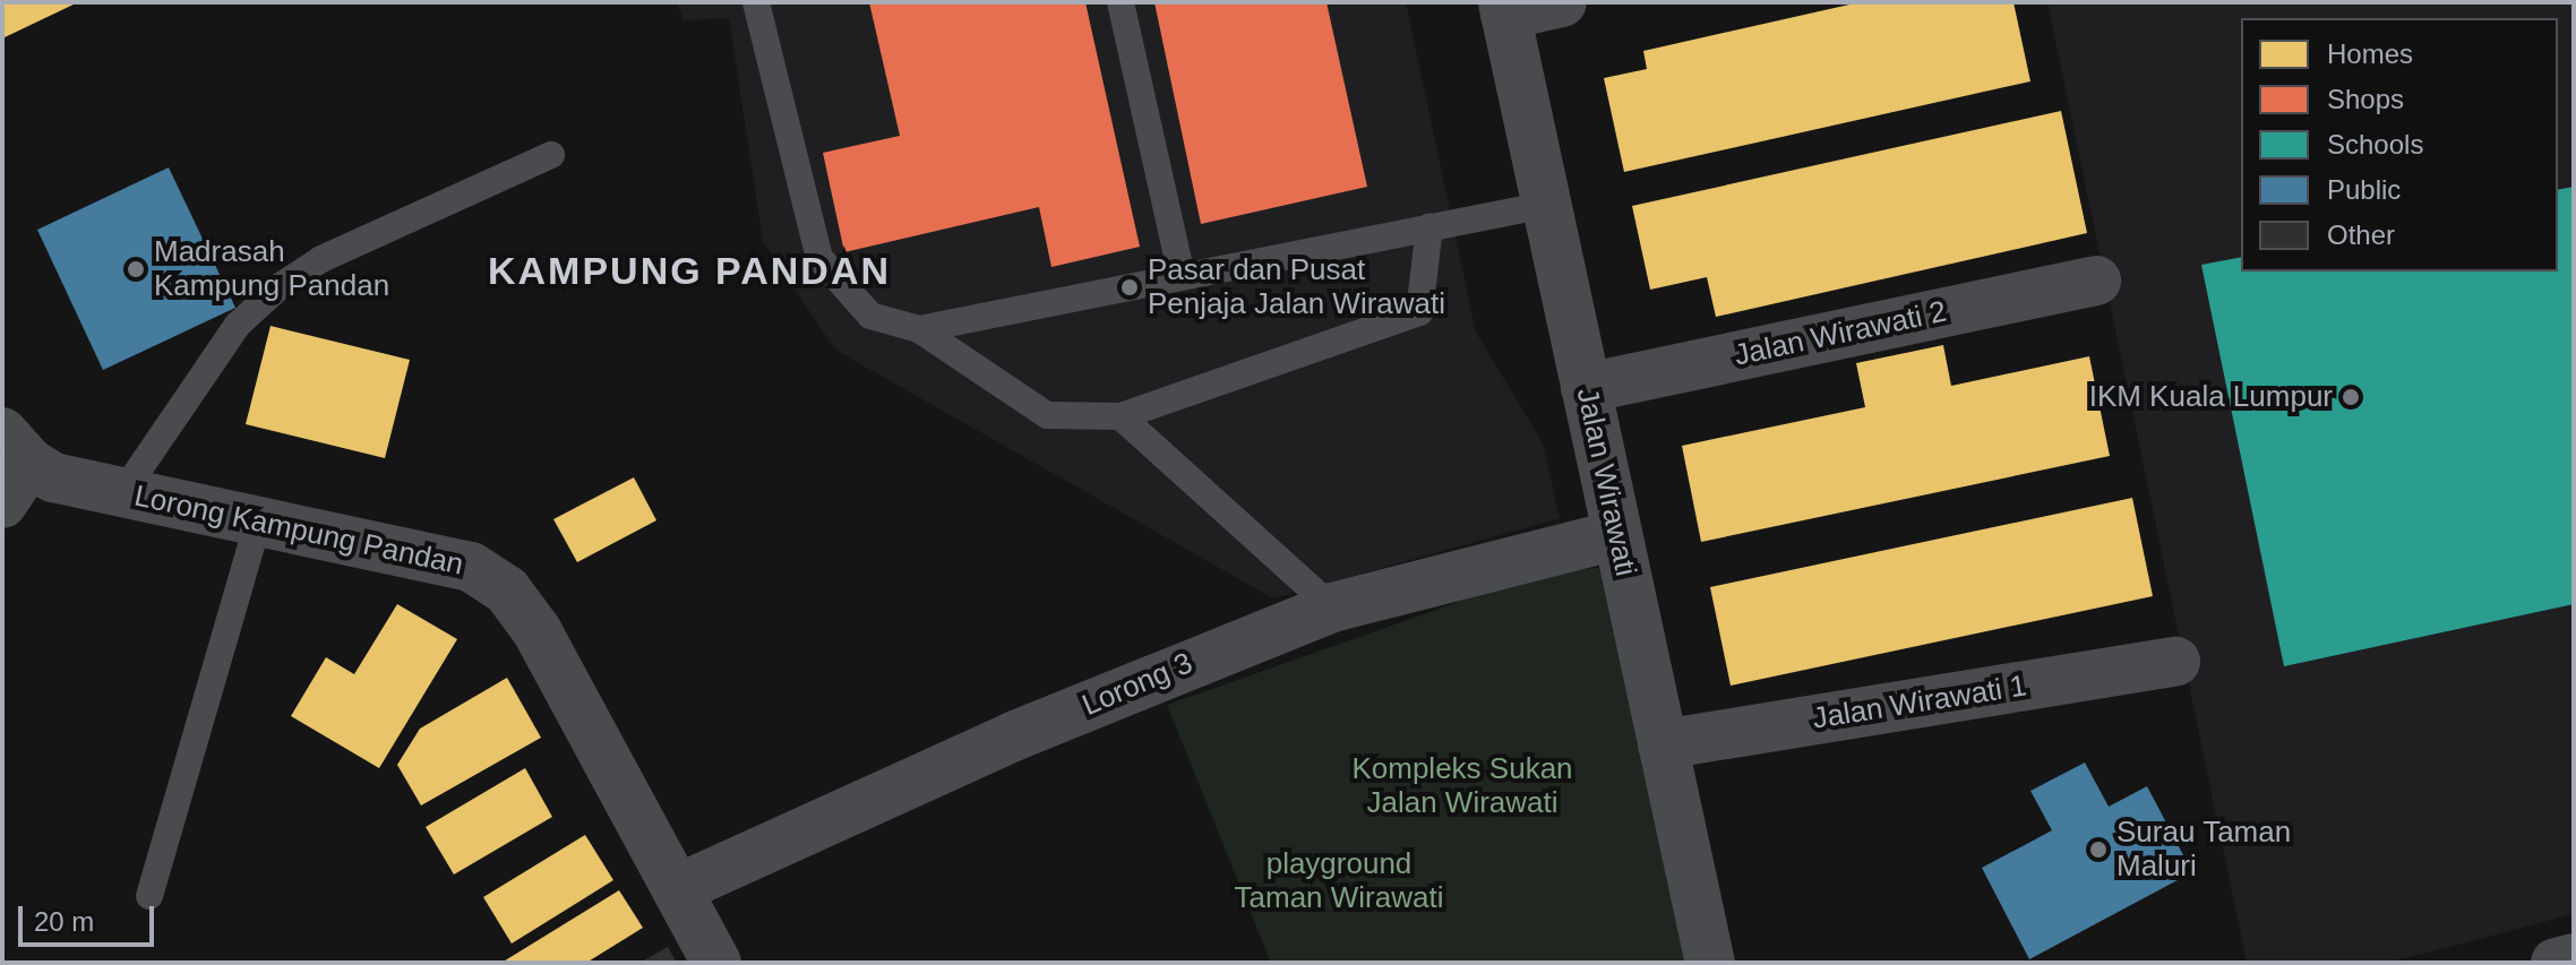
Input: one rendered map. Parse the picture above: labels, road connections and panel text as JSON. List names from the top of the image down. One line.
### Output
{"streets":{"street":["Jalan Wirawati 2","Jalan Wirawati","Lorong Kampung Pandan","Lorong 3","Jalan Wirawati 1"]},"crossings":[["Jalan Wirawati 2","Jalan Wirawati"],["Jalan Wirawati","Lorong 3"],["Jalan Wirawati","Jalan Wirawati 1"],["Lorong Kampung Pandan","Lorong 3"]],"districts":["KAMPUNG PANDAN"],"parks":["Kompleks Sukan Jalan Wirawati","playground Taman Wirawati"],"places":["Madrasah Kampung Pandan","Pasar dan Pusat Penjaja Jalan Wirawati","IKM Kuala Lumpur","Surau Taman Maluri"],"legend":["Homes","Shops","Schools","Public","Other"],"scale_bar":"20 m"}
